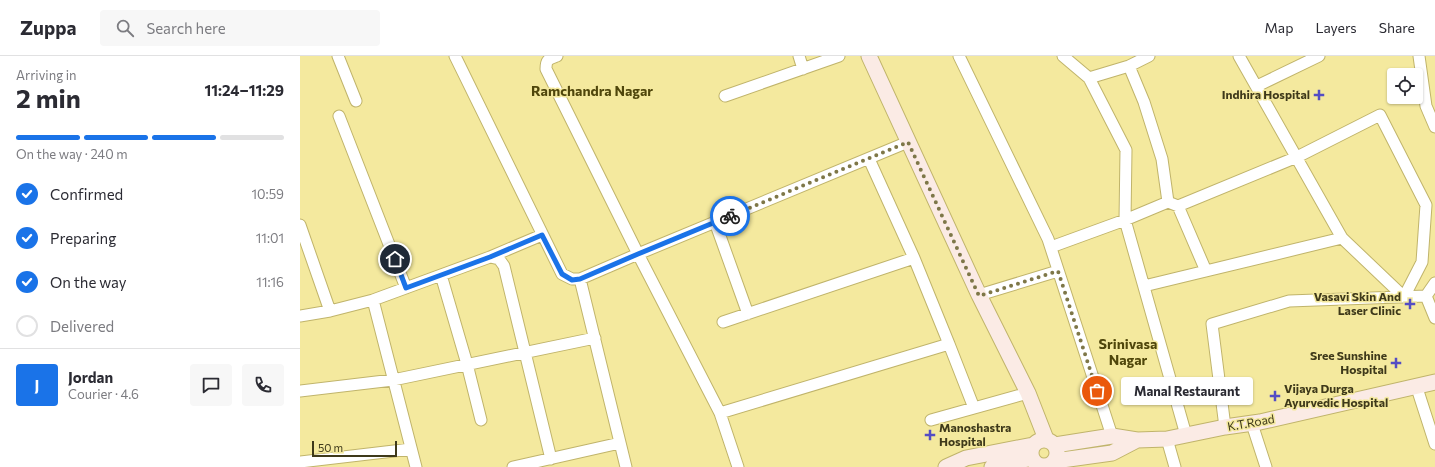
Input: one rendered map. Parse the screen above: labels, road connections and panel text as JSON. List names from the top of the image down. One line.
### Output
{"streets":{"main road":["K.T.Road"]},"districts":["Ramchandra Nagar","Srinivasa Nagar"],"places":{"health":["Indhira Hospital","Vasavi Skin And Laser Clinic","Sree Sunshine Hospital","Vijaya Durga Ayurvedic Hospital","Manoshastra Hospital"],"other":["Manal Restaurant"]},"scale_bar":"50 m","page":{"header":"Zuppa","search":"Search here","nav":["Map","Layers","Share"],"heading":["2 min","Arriving in","11:24–11:29"],"panel":["Jordan","Courier · 4.6"],"bar":"On the way · 240 m","list":[["Confirmed","10:59"],["Preparing","11:01"],["On the way","11:16"],"Delivered"],"round":"J","bubble":"Manal Restaurant","scale":"50 m"}}
